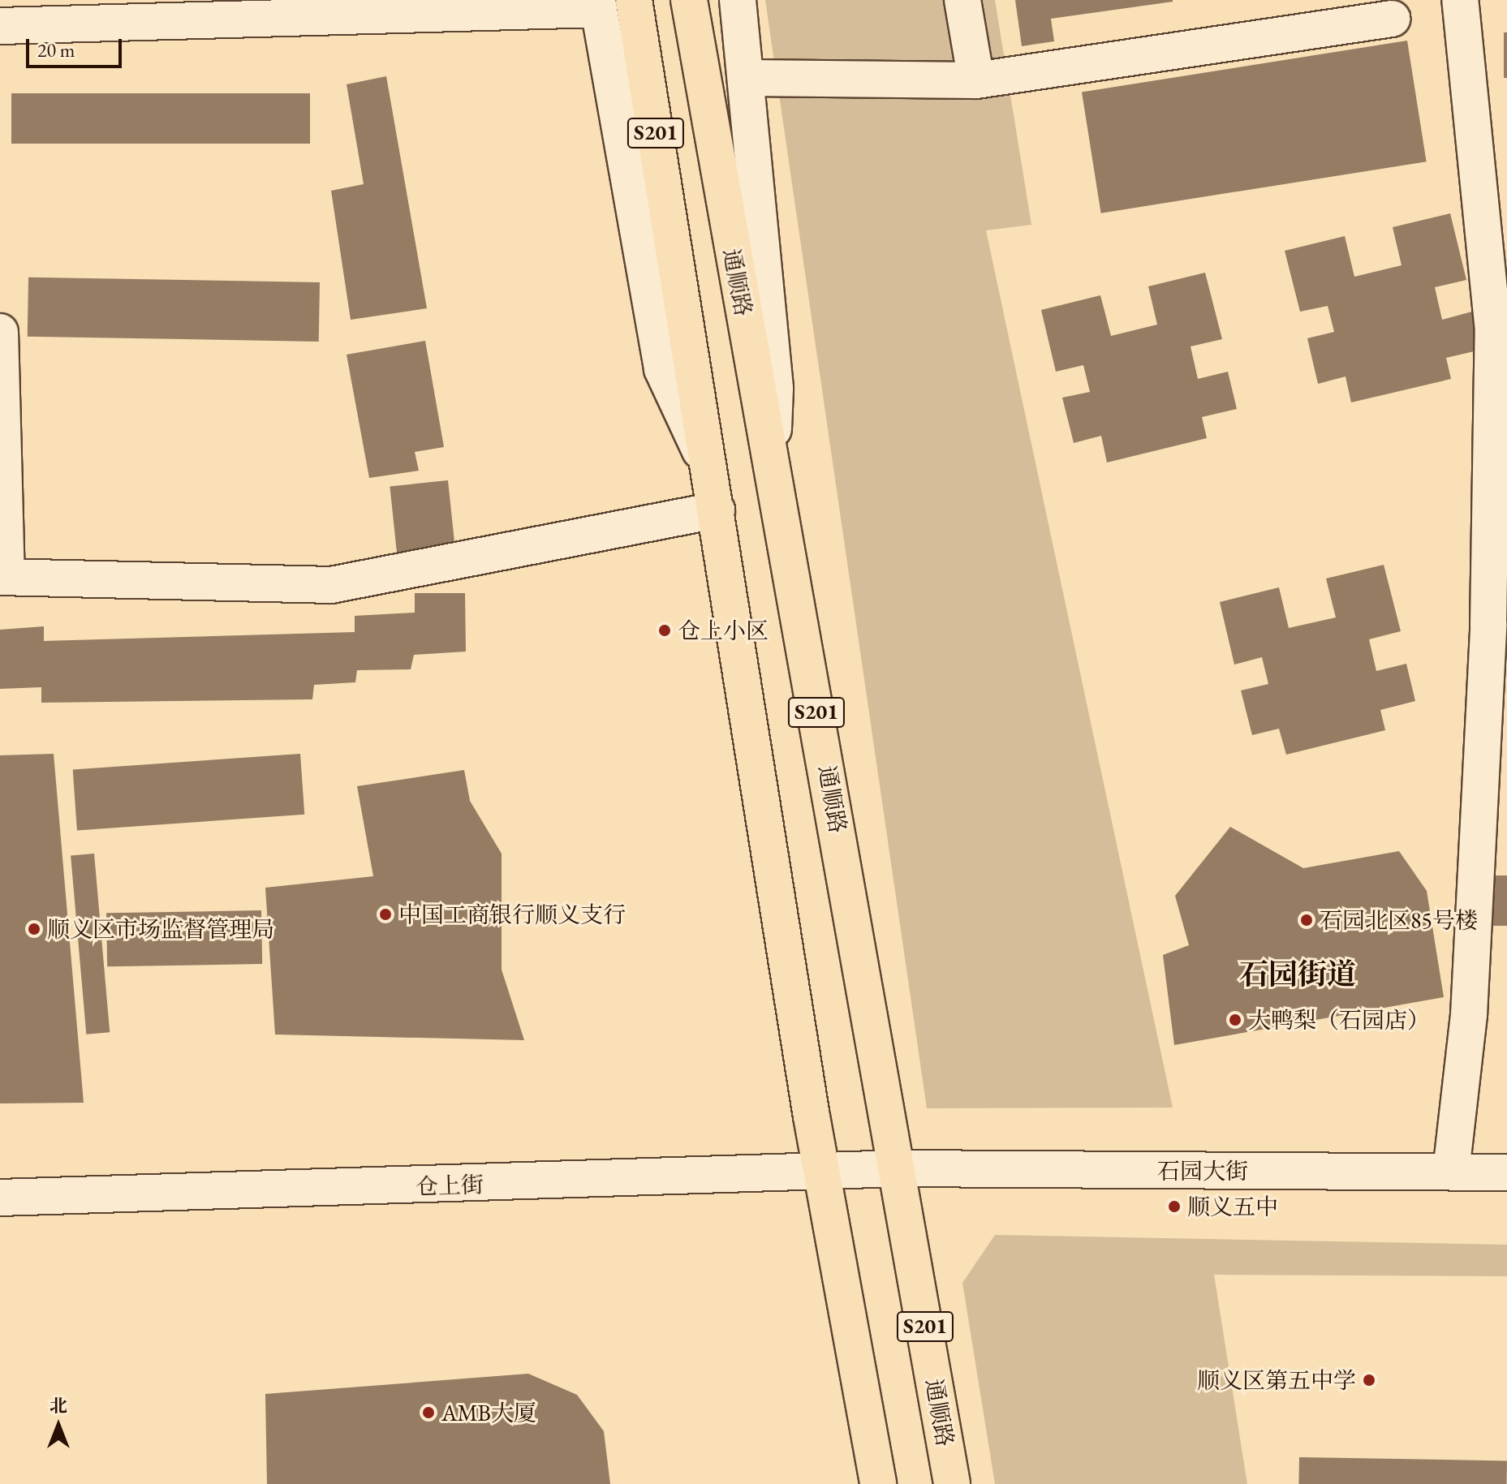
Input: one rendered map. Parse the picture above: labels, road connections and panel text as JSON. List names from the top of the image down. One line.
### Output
{"streets":{"main road":["S201","通顺路"],"street":["石园大街","仓上街"]},"crossings":[["S201","仓上街"],["通顺路","石园大街"],["通顺路","仓上街"],["石园大街","仓上街"]],"districts":["石园街道"],"places":["仓上小区","中国工商银行顺义支行","石园北区85号楼","顺义区市场监督管理局","大鸭梨（石园店）","顺义五中","顺义区第五中学","AMB大厦"],"scale_bar":"20 m","north":"top"}
